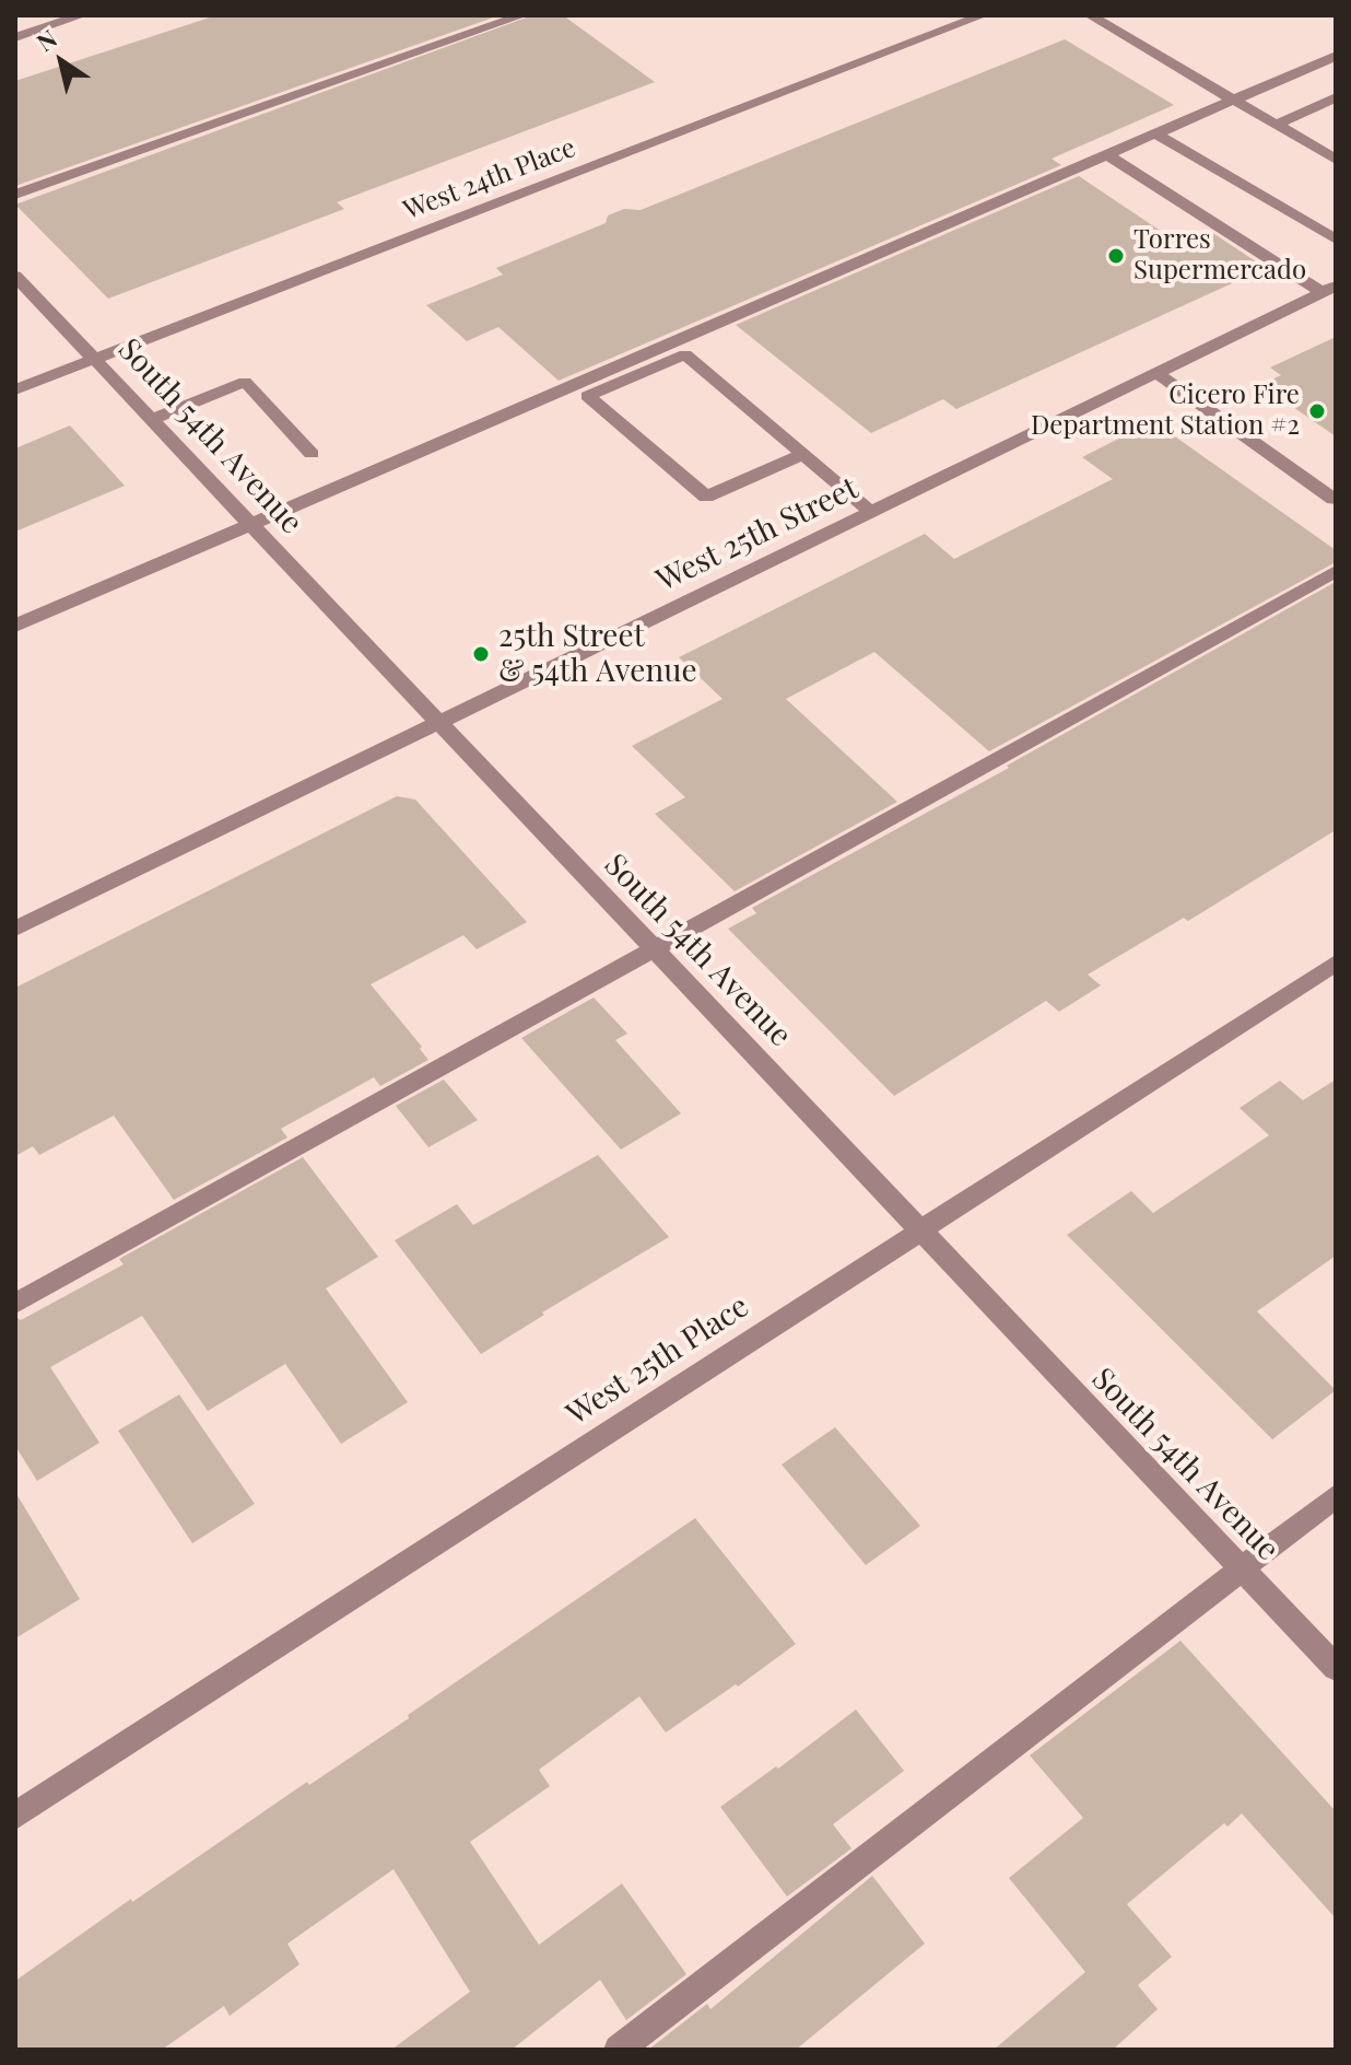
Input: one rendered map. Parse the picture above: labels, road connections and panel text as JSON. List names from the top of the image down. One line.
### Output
{"streets":{"street":["West 24th Place","South 54th Avenue","West 25th Street","West 25th Place"]},"crossings":[["West 24th Place","South 54th Avenue"],["South 54th Avenue","West 25th Street"],["South 54th Avenue","West 25th Place"]],"places":["Torres Supermercado","Cicero Fire Department Station #2","25th Street & 54th Avenue"],"north":"top left"}
